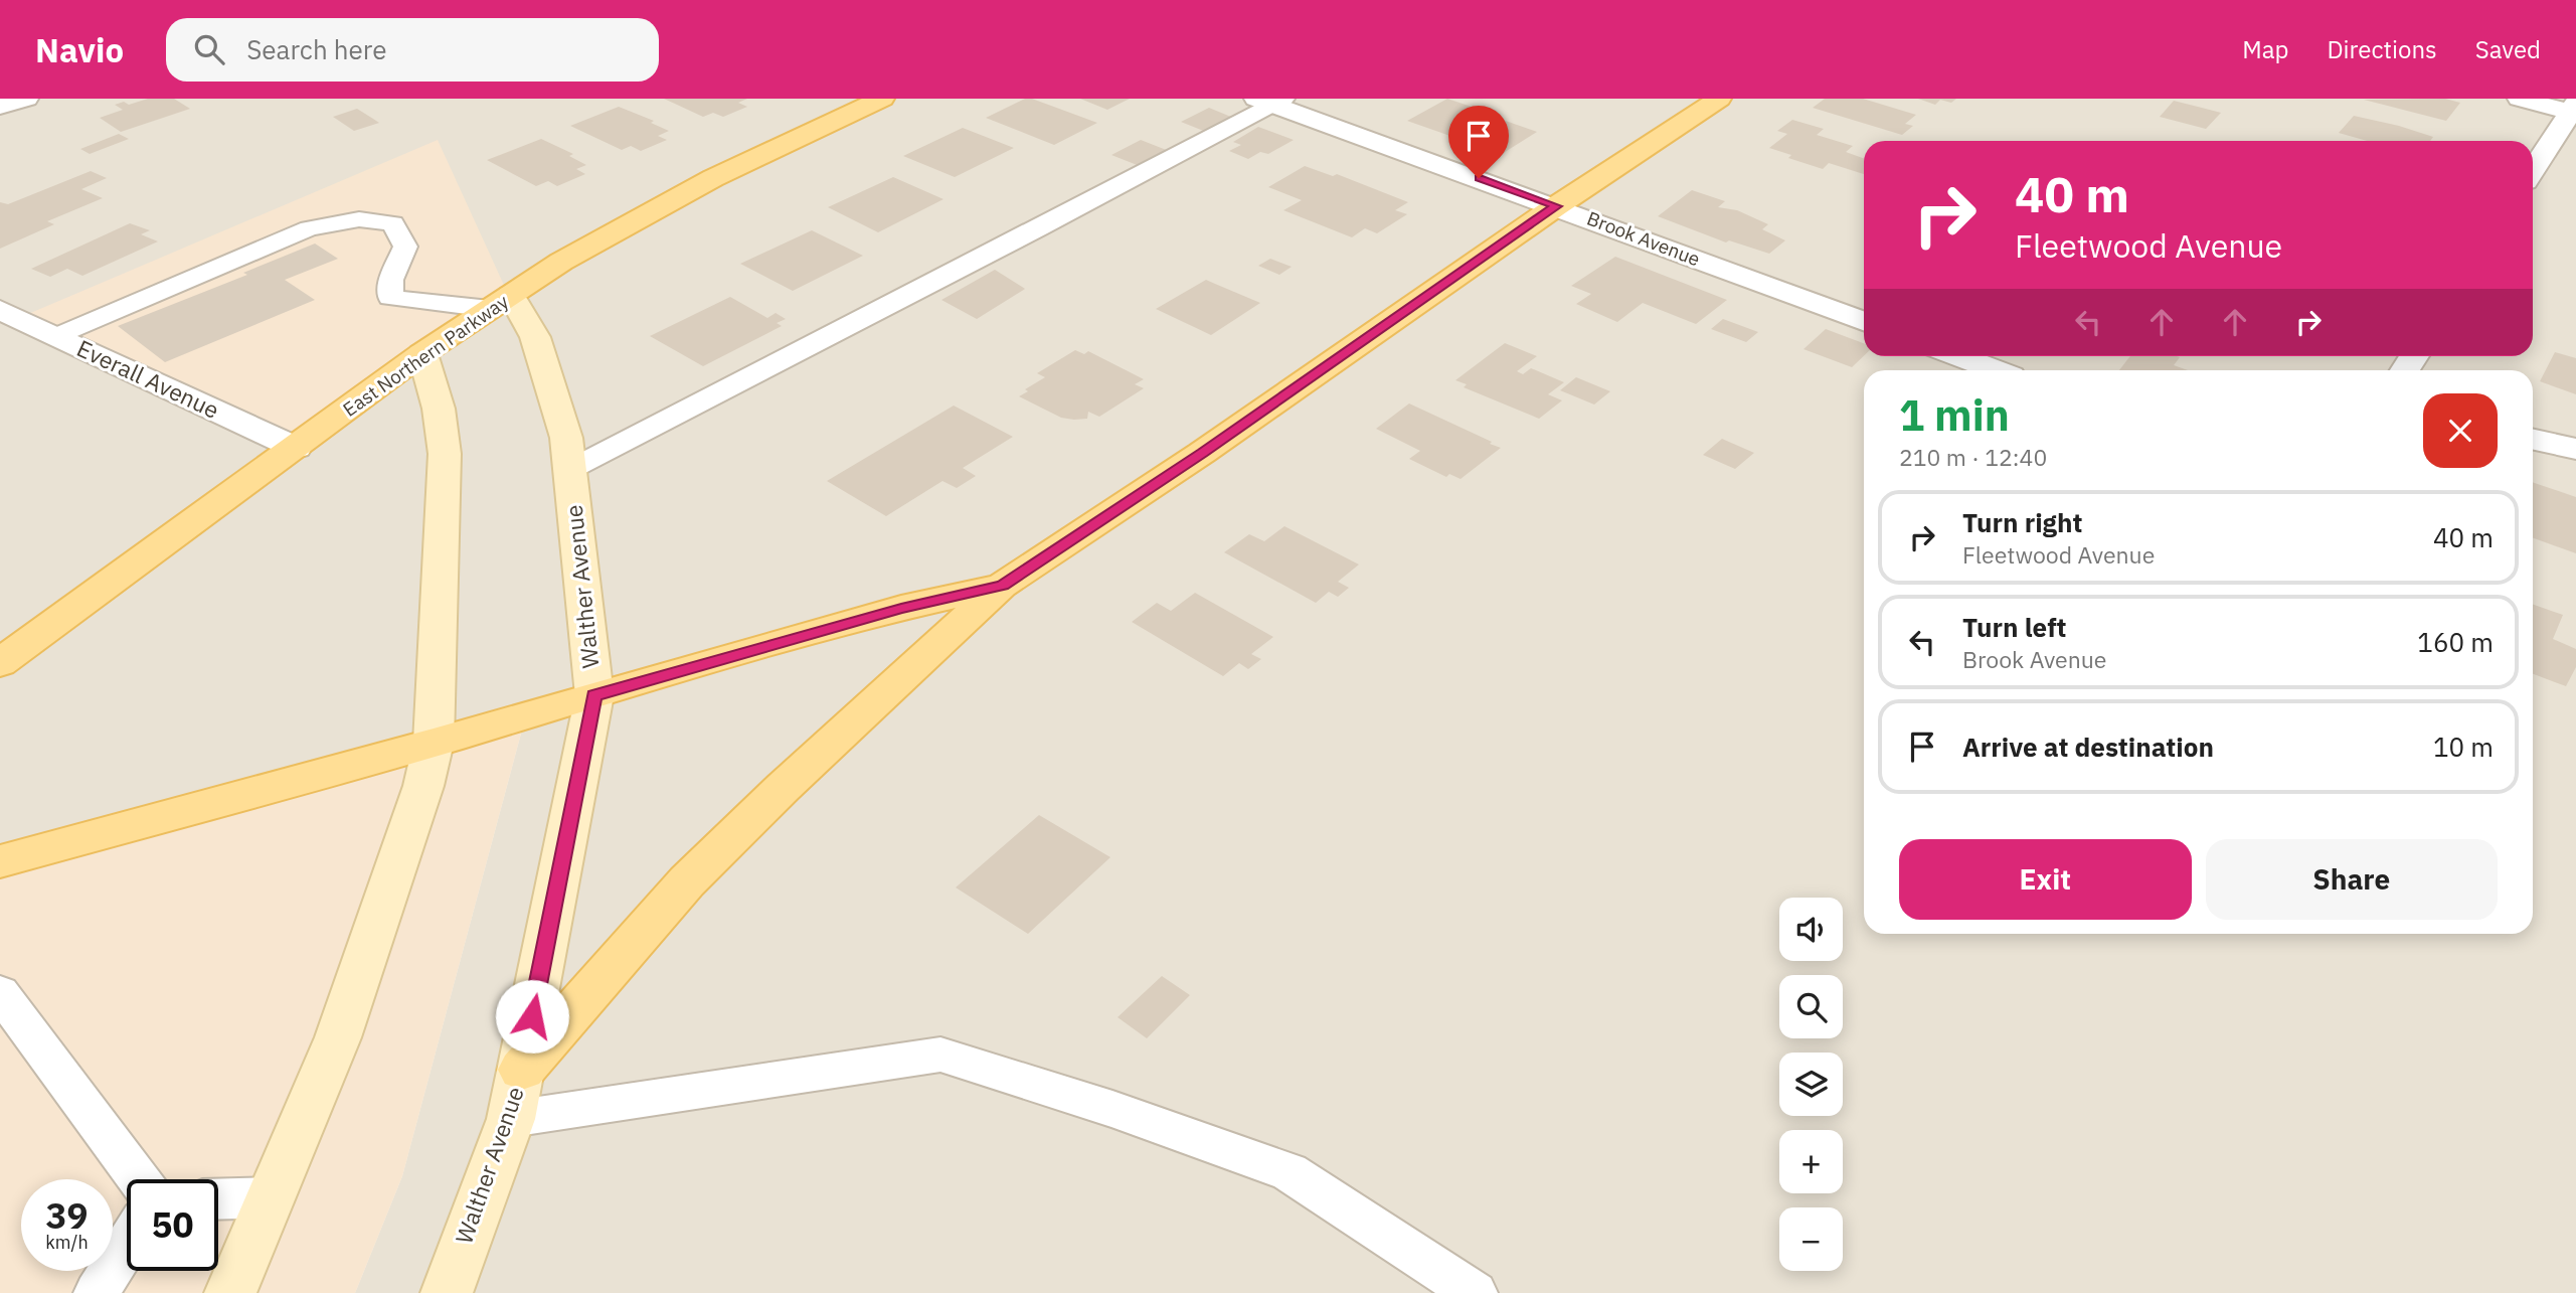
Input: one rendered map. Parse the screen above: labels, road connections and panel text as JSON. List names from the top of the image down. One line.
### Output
{"streets":{"main road":["East Northern Parkway","Walther Avenue"],"street":["Brook Avenue","Everall Avenue"]},"crossings":[["East Northern Parkway","Everall Avenue"],["East Northern Parkway","Walther Avenue"]],"page":{"header":"Navio","search":"Search here","nav":["Map","Directions","Saved"],"turn":["40 m","Fleetwood Avenue"],"heading":["1 min","210 m · 12:40"],"list":[{"name":"Turn right","note":"Fleetwood Avenue","value":"40 m"},{"name":"Turn left","note":"Brook Avenue","value":"160 m"},{"name":"Arrive at destination","value":"10 m"}],"buttons":["Exit","Share"],"map_buttons":["+","−"],"speed":"39 km/h","limit":"50"}}
